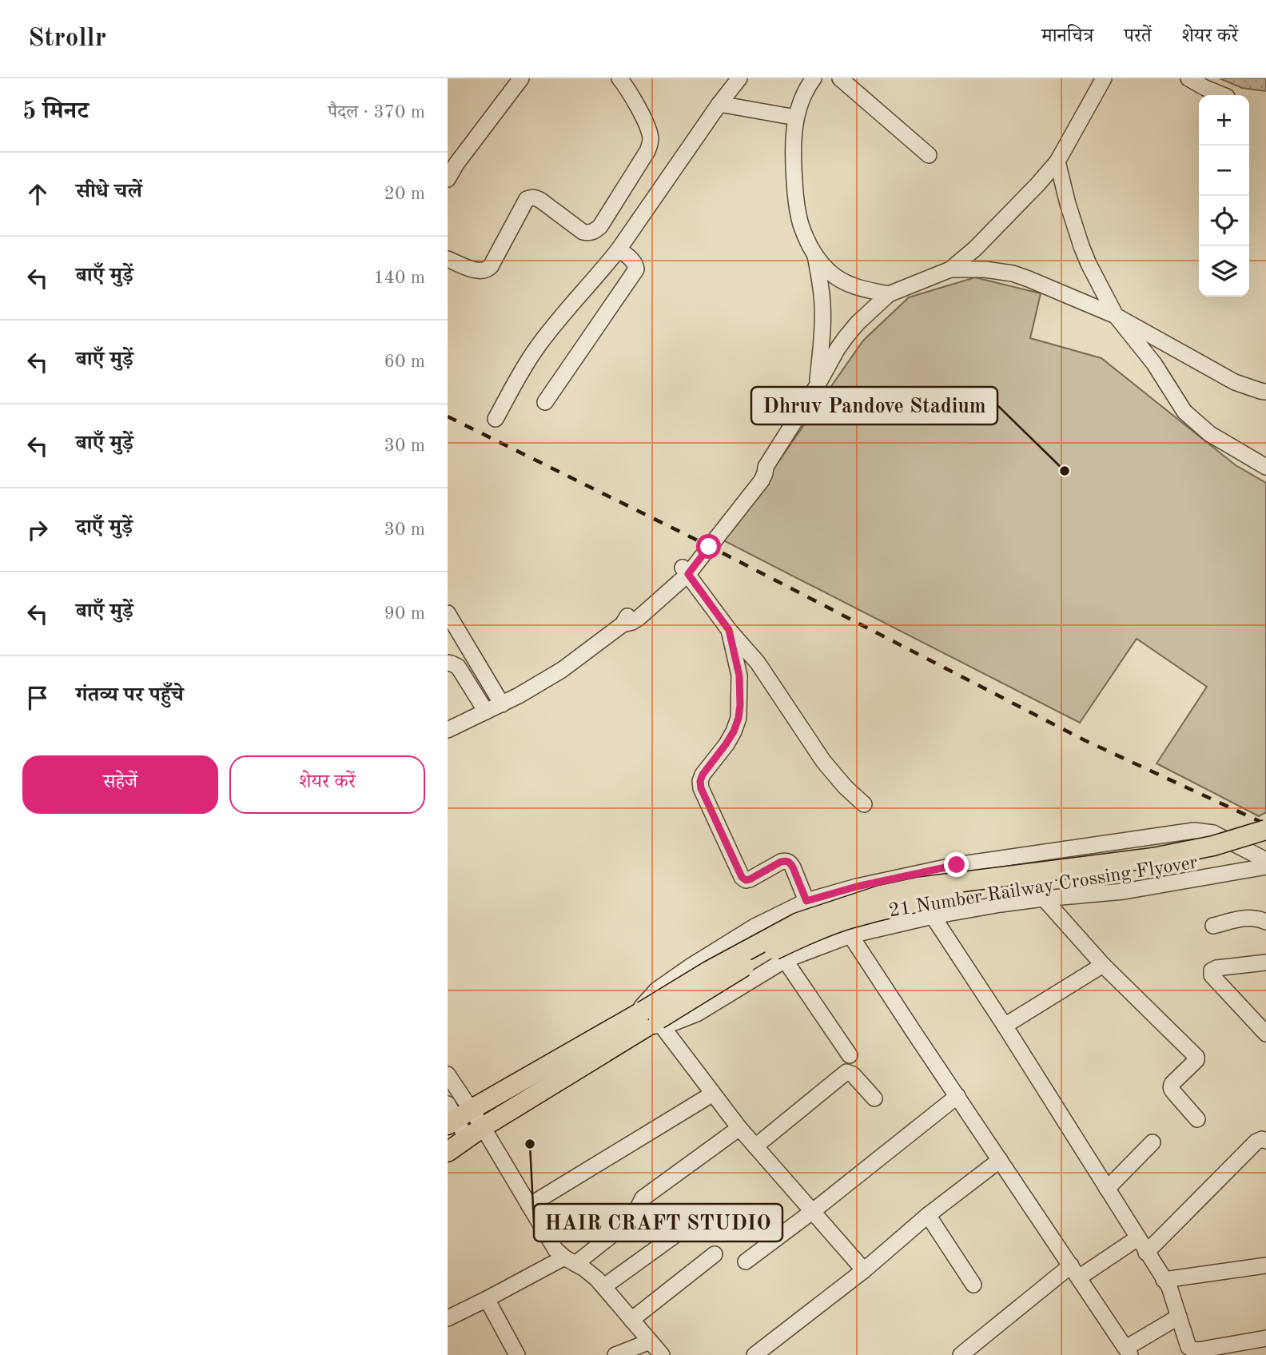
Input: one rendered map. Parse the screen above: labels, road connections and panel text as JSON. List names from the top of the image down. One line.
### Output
{"streets":{"main road":["21 Number Railway Crossing Flyover"]},"places":["Dhruv Pandove Stadium","HAIR CRAFT STUDIO"],"page":{"header":"Strollr","nav":["मानचित्र","परतें","शेयर करें"],"heading":["5 मिनट","पैदल · 370 m"],"map_buttons":["+","−"],"list":[["सीधे चलें","20 m"],["बाएँ मुड़ें","140 m"],["बाएँ मुड़ें","60 m"],["बाएँ मुड़ें","30 m"],["दाएँ मुड़ें","30 m"],["बाएँ मुड़ें","90 m"],"गंतव्य पर पहुँचे"],"buttons":["सहेजें","शेयर करें"]}}
